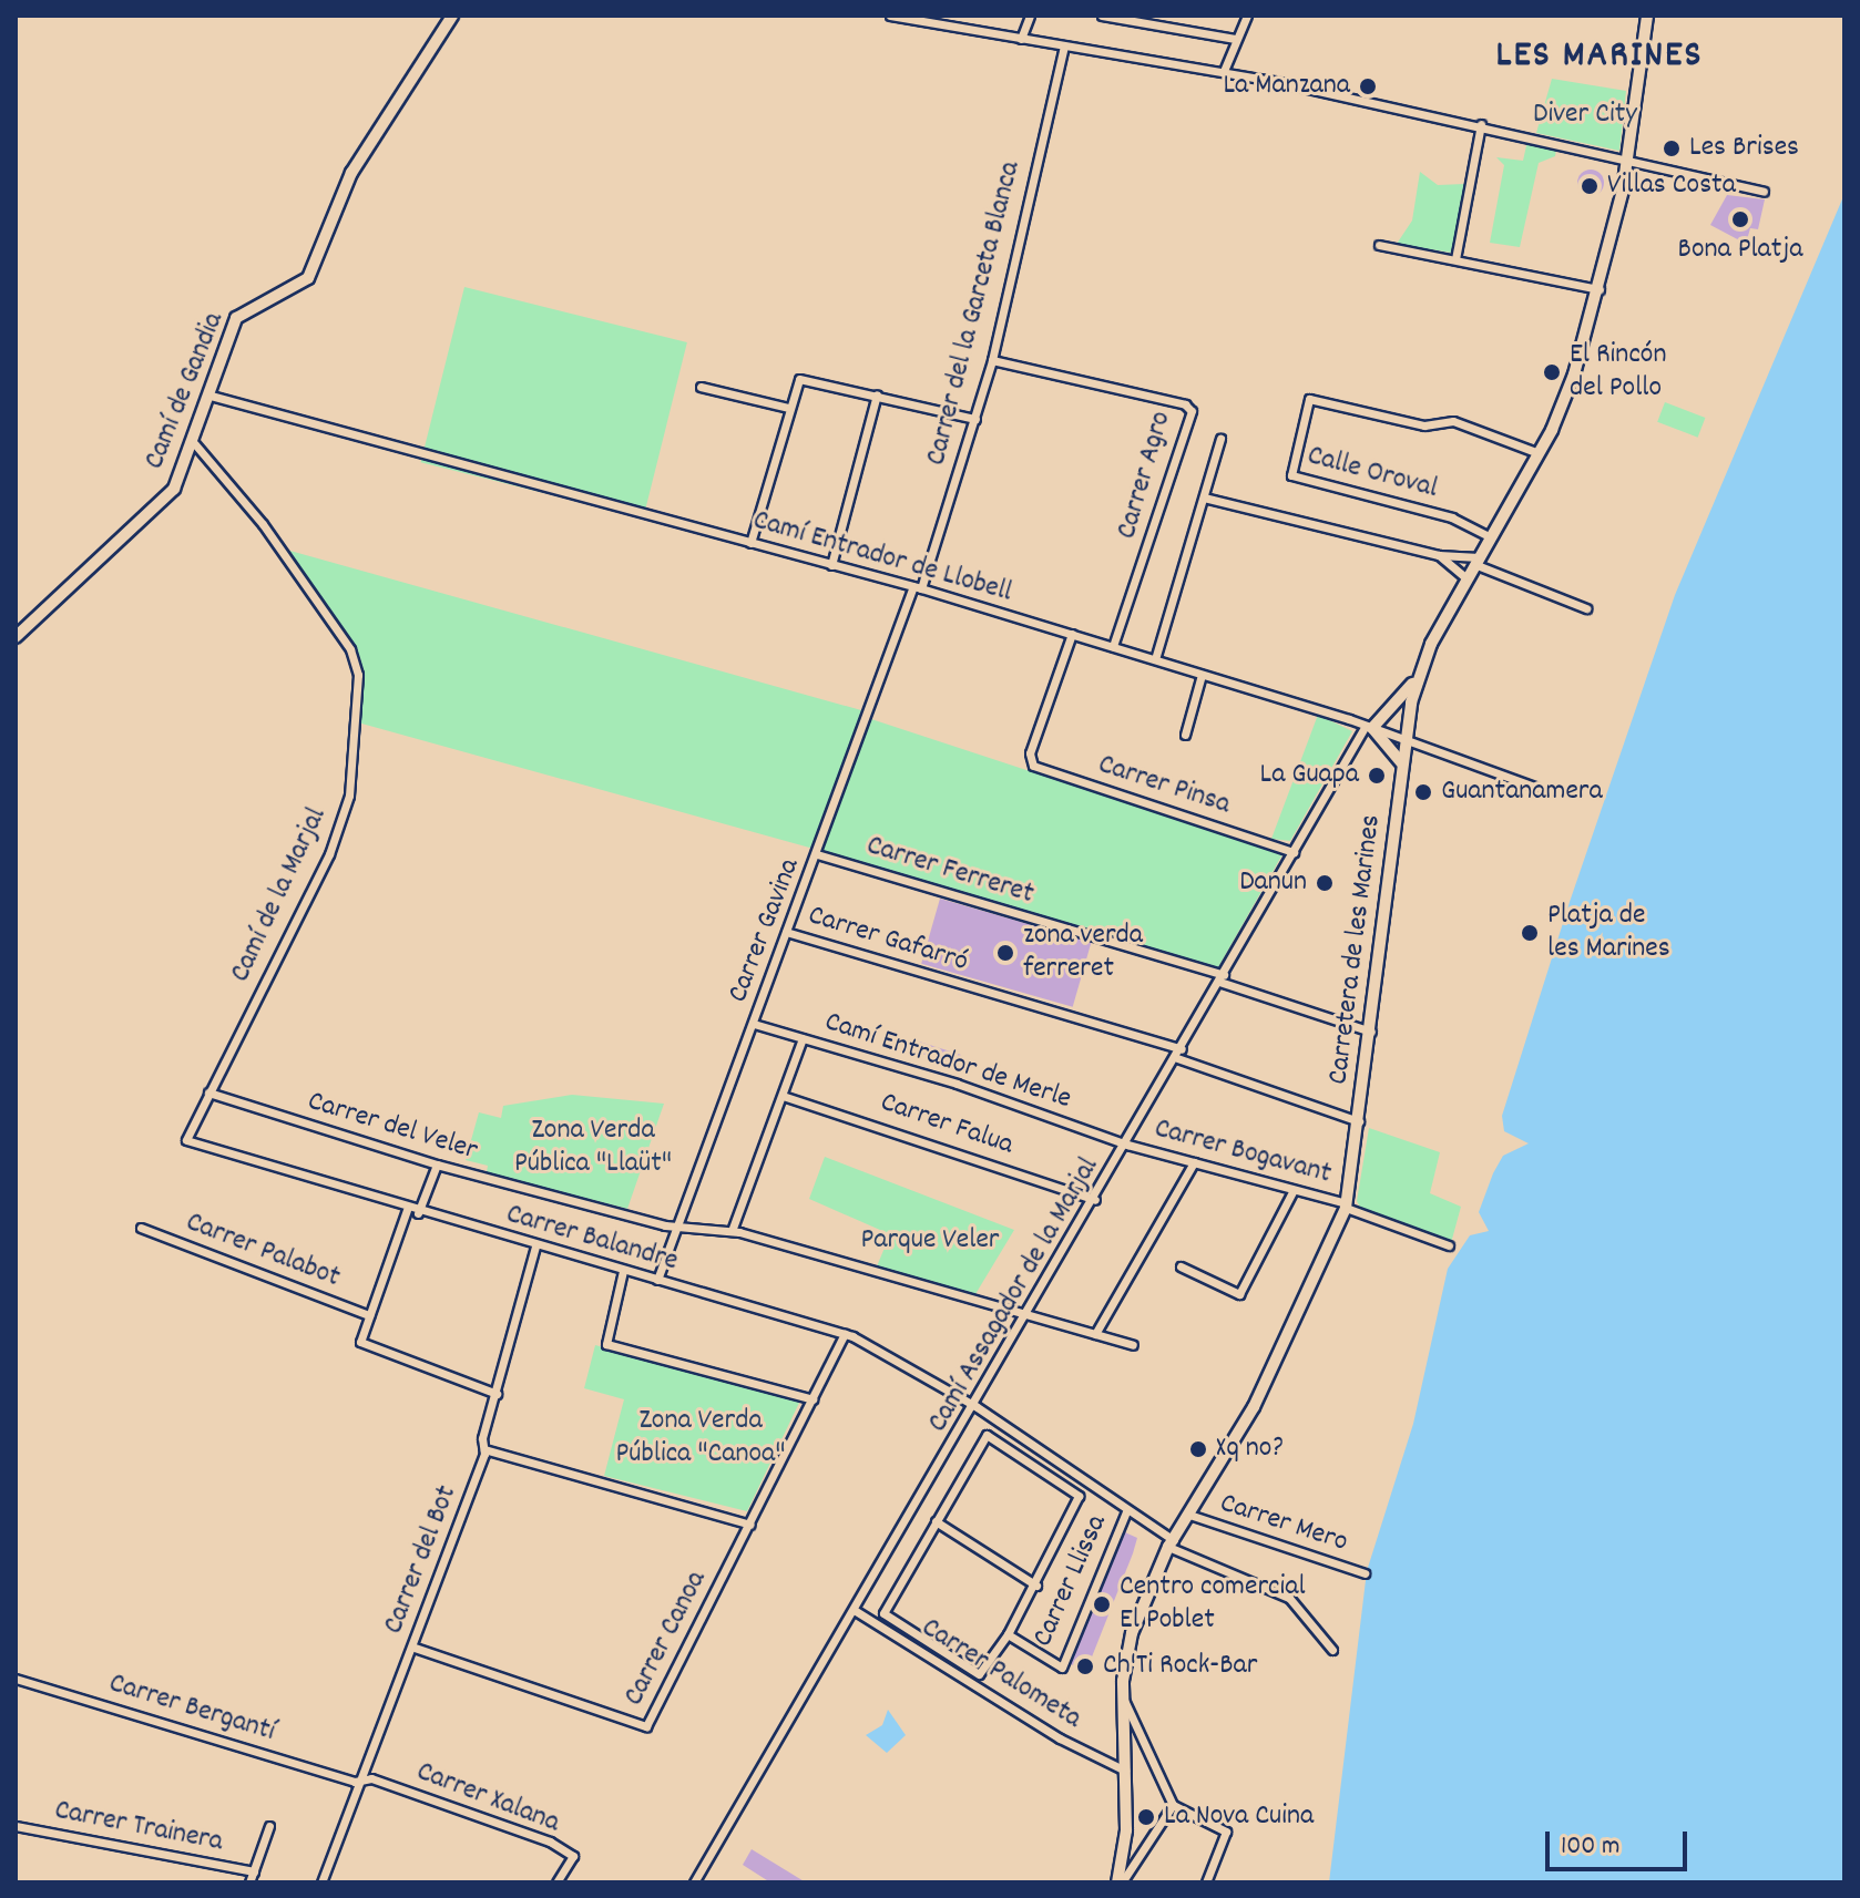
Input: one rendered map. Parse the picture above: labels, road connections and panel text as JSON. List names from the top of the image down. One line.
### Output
{"streets":{"main road":["Camí de Gandia","Carretera de les Marines"],"street":["Carrer del la Garceta Blanca","Calle Oroval","Carrer Agro","Camí Entrador de Llobell","Carrer Pinsa","Carrer Ferreret","Camí de la Marjal","Carrer Gavina","Carrer Gafarró","Camí Entrador de Merle","Carrer Falua","Carrer del Veler","Carrer Bogavant","Carrer Balandre","Carrer Palabot","Camí Assagador de la Marjal","Carrer Mero","Carrer del Bot","Carrer Llissa","Carrer Canoa","Carrer Palometa","Carrer Bergantí","Carrer Xalana","Carrer Trainera"]},"crossings":[["Carrer del la Garceta Blanca","Carrer Agro"],["Carrer del la Garceta Blanca","Camí Entrador de Llobell"],["Carrer del la Garceta Blanca","Carrer Ferreret"],["Carrer del la Garceta Blanca","Carrer Gavina"],["Camí de Gandia","Camí Entrador de Llobell"],["Camí de Gandia","Camí de la Marjal"],["Calle Oroval","Carretera de les Marines"],["Carrer Agro","Camí Entrador de Llobell"],["Camí Entrador de Llobell","Carrer Pinsa"],["Camí Entrador de Llobell","Carretera de les Marines"],["Camí Entrador de Llobell","Camí Assagador de la Marjal"],["Carrer Pinsa","Camí Assagador de la Marjal"],["Carrer Ferreret","Carrer Gavina"],["Carrer Ferreret","Carretera de les Marines"],["Carrer Ferreret","Camí Assagador de la Marjal"],["Camí de la Marjal","Carrer del Veler"],["Camí de la Marjal","Carrer Balandre"],["Carrer Gavina","Carrer Gafarró"],["Carrer Gavina","Camí Entrador de Merle"],["Carrer Gavina","Carrer del Veler"],["Carrer Gavina","Carrer Balandre"],["Carrer Gafarró","Carretera de les Marines"],["Carrer Gafarró","Camí Assagador de la Marjal"],["Carretera de les Marines","Carrer Bogavant"],["Carretera de les Marines","Carrer Balandre"],["Carretera de les Marines","Carrer Mero"],["Carretera de les Marines","Carrer Palometa"],["Camí Entrador de Merle","Carrer Bogavant"],["Camí Entrador de Merle","Camí Assagador de la Marjal"],["Carrer Falua","Camí Assagador de la Marjal"],["Carrer del Veler","Camí Assagador de la Marjal"],["Carrer Bogavant","Camí Assagador de la Marjal"],["Carrer Balandre","Carrer Palabot"],["Carrer Balandre","Camí Assagador de la Marjal"],["Carrer Balandre","Carrer del Bot"],["Carrer Balandre","Carrer Llissa"],["Carrer Balandre","Carrer Canoa"],["Carrer Palabot","Carrer del Bot"],["Camí Assagador de la Marjal","Carrer Palometa"],["Carrer del Bot","Carrer Canoa"],["Carrer del Bot","Carrer Bergantí"],["Carrer del Bot","Carrer Xalana"],["Carrer Bergantí","Carrer Xalana"]],"districts":["LES MARINES"],"parks":["Diver City","Zona Verda Pública \"Llaüt\"","Parque Veler","Zona Verda Pública \"Canoa\""],"places":["La Manzana","Les Brises","Villas Costa","Bona Platja","El Rincón del Pollo","La Guapa","Guantanamera","Danun","Platja de les Marines","zona verda ferreret","Xq no?","Centro comercial El Poblet","Ch'Ti Rock-Bar","La Nova Cuina"],"scale_bar":"100 m"}
